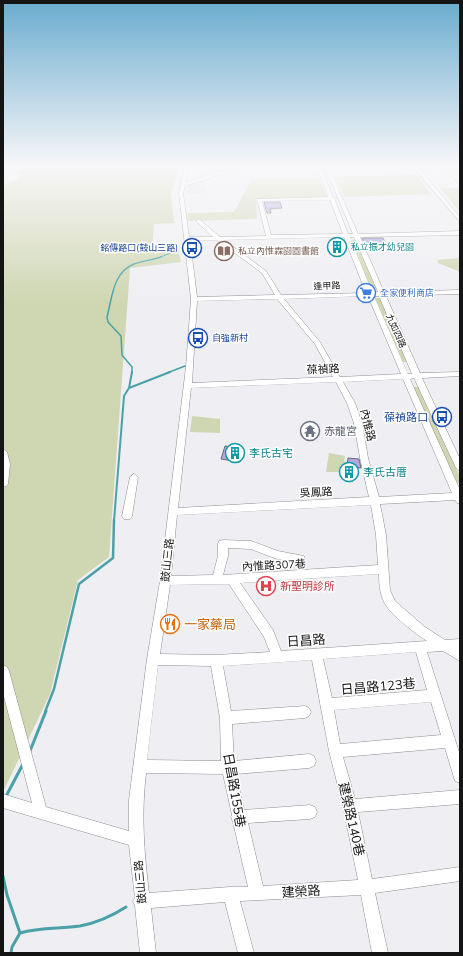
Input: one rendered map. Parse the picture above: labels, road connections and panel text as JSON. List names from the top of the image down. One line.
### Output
{"streets":{"street":["逢甲路","九如四路","葆禎路","內惟路","吳鳳路","鼓山三路","內惟路307巷","日昌路","日昌路123巷","日昌路155巷","建榮路140巷","建榮路"]},"crossings":[["逢甲路","九如四路"],["逢甲路","內惟路"],["逢甲路","鼓山三路"],["九如四路","葆禎路"],["九如四路","吳鳳路"],["葆禎路","內惟路"],["葆禎路","鼓山三路"],["內惟路","吳鳳路"],["內惟路","內惟路307巷"],["內惟路","日昌路"],["吳鳳路","鼓山三路"],["鼓山三路","內惟路307巷"],["鼓山三路","日昌路"],["鼓山三路","建榮路"],["日昌路","日昌路123巷"],["日昌路","日昌路155巷"],["日昌路123巷","建榮路140巷"],["日昌路155巷","建榮路"],["建榮路140巷","建榮路"]],"places":{"building":["私立振才幼兒園","李氏古宅","李氏古厝"],"bus stop":["銘傳路口(鼓山三路)","自強新村","葆禎路口"],"library":["私立內惟霖園圖書館"],"supermarket":["全家便利商店"],"temple":["赤龍宮"],"hospital":["新聖明診所"],"restaurant":["一家藥局"]}}
